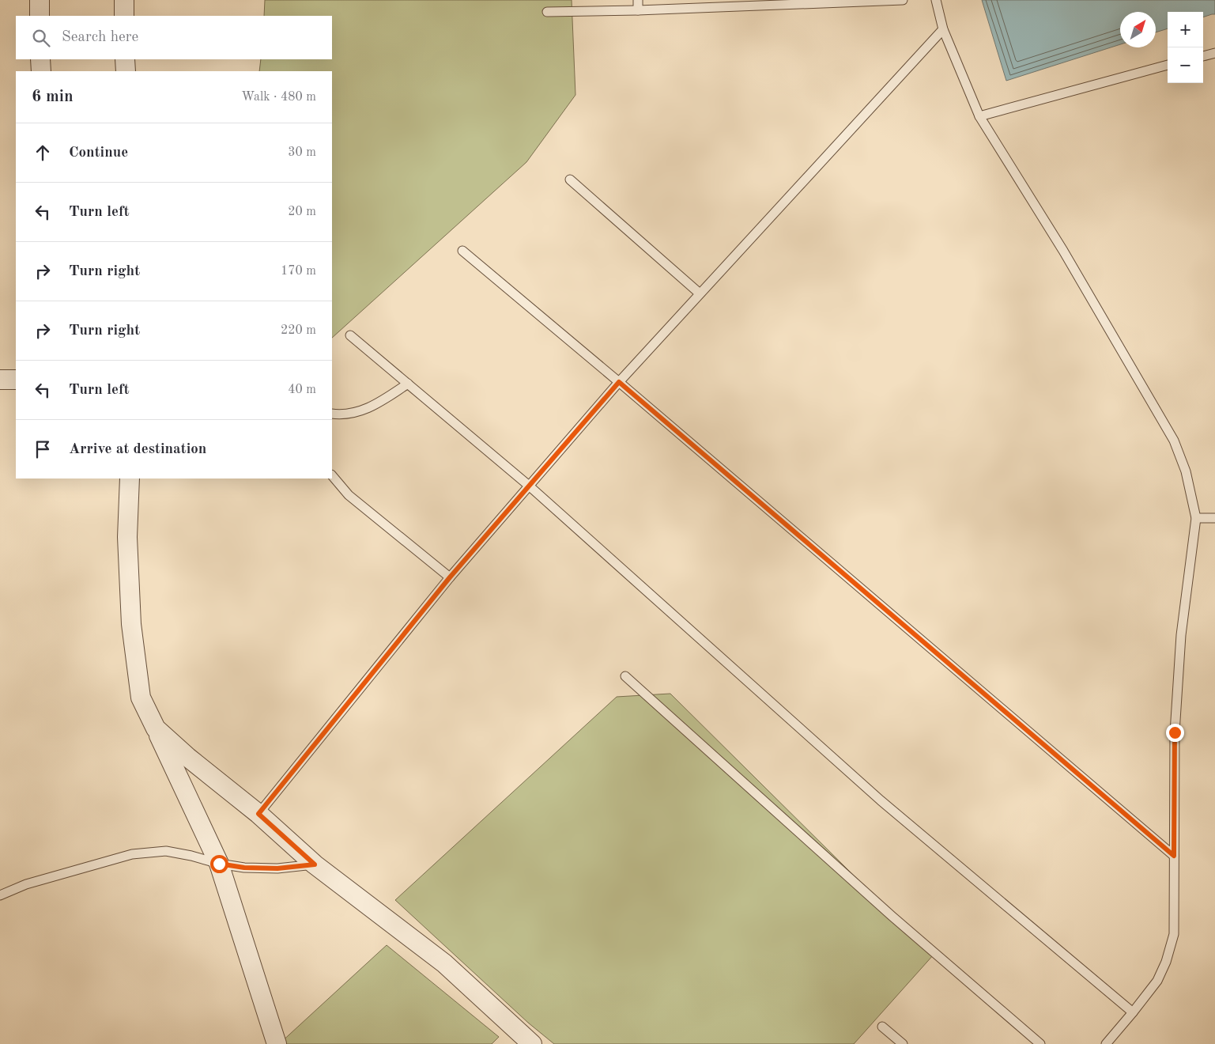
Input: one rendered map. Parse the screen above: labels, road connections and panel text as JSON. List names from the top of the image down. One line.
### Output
{"north":"top right","page":{"map_buttons":["+","−"],"search":"Search here","heading":["6 min","Walk · 480 m"],"list":[["Continue","30 m"],["Turn left","20 m"],["Turn right","170 m"],["Turn right","220 m"],["Turn left","40 m"],"Arrive at destination"]}}
